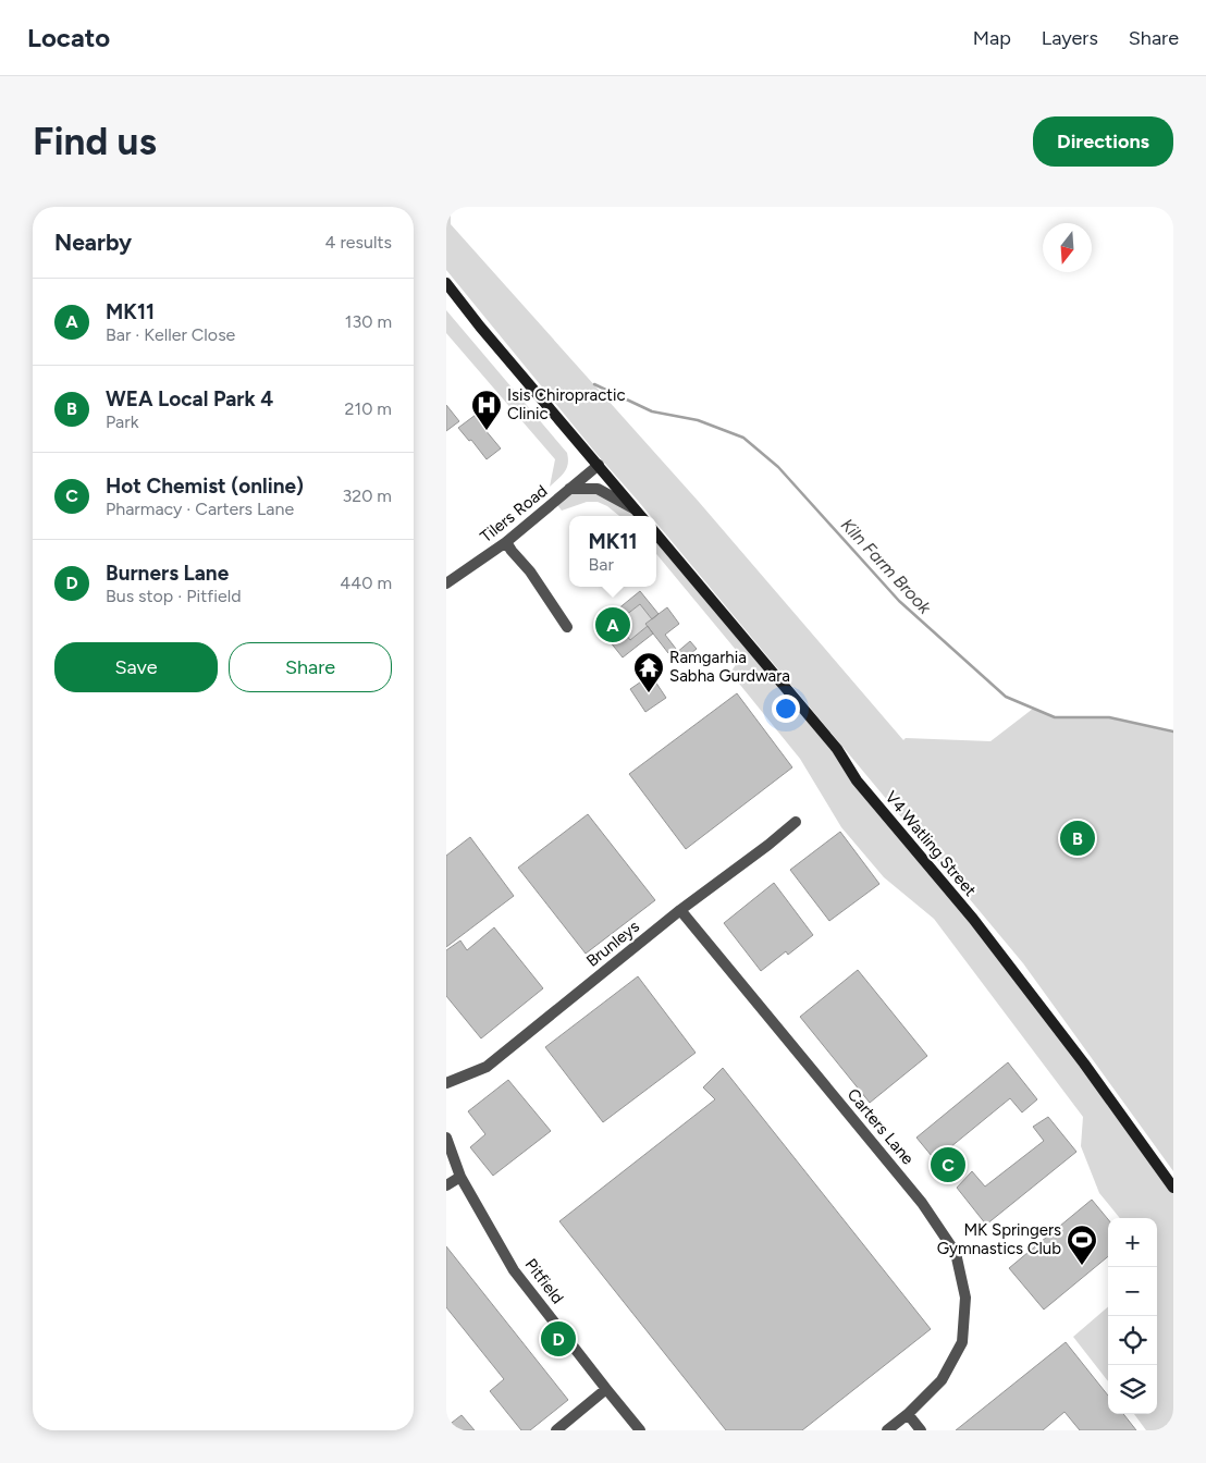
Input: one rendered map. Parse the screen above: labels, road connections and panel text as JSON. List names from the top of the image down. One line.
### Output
{"streets":{"street":["Tilers Road","V4 Watling Street","Brunleys","Carters Lane","Pitfield"]},"crossings":[["Brunleys","Carters Lane"]],"water":["Kiln Farm Brook"],"places":{"hospital":["Isis Chiropractic Clinic"],"temple":["Ramgarhia Sabha Gurdwara"],"sports":["MK Springers Gymnastics Club"]},"north":"bottom","page":{"header":"Locato","nav":["Map","Layers","Share"],"buttons":["Directions",["Save","Share"]],"title":"Find us","heading":["Nearby","4 results"],"list":[{"mark":"A","name":"MK11","note":"Bar · Keller Close","value":"130 m"},{"mark":"B","name":"WEA Local Park 4","note":"Park","value":"210 m"},{"mark":"C","name":"Hot Chemist (online)","note":"Pharmacy · Carters Lane","value":"320 m"},{"mark":"D","name":"Burners Lane","note":"Bus stop · Pitfield","value":"440 m"}],"popup":["MK11","Bar"],"pins":["A","B","C","D"],"map_buttons":["+","−"]}}
